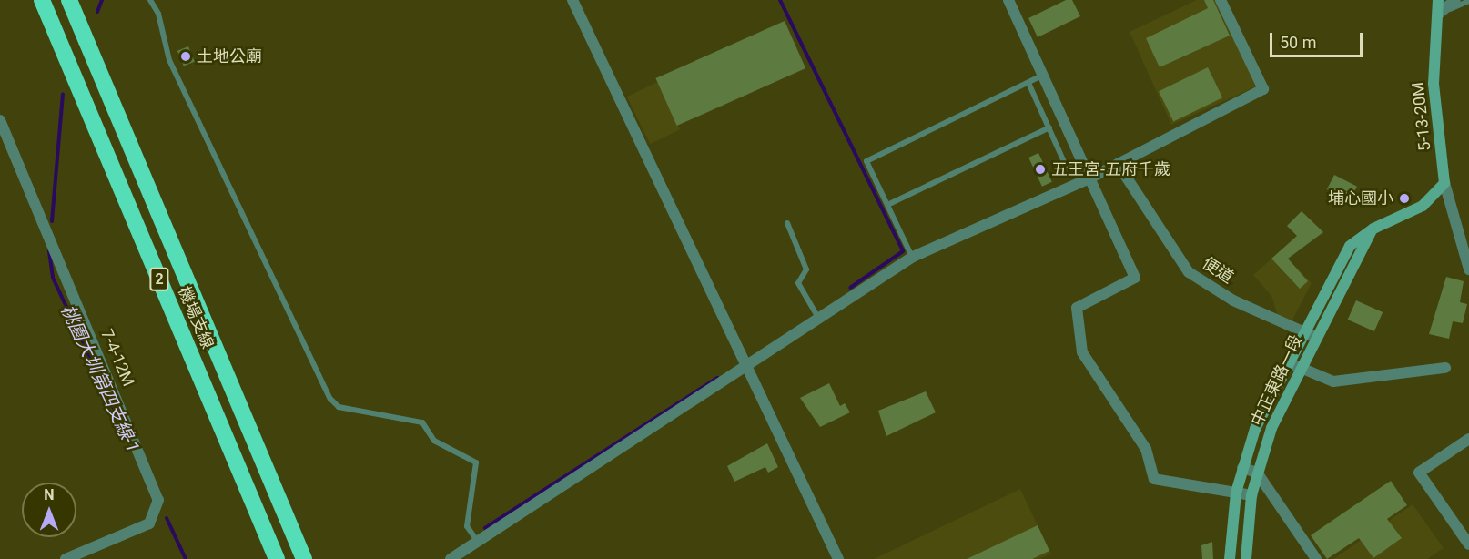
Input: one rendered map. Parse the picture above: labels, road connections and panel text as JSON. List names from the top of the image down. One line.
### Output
{"streets":{"highway":["2","機場支線"],"main road":["5-13-20M","中正東路一段"],"street":["便道","7-4-12M"]},"crossings":[["便道","中正東路一段"]],"water":["桃園大圳第四支線-1"],"places":["土地公廟","五王宮-五府千歲","埔心國小"],"scale_bar":"50 m","north":"top"}
